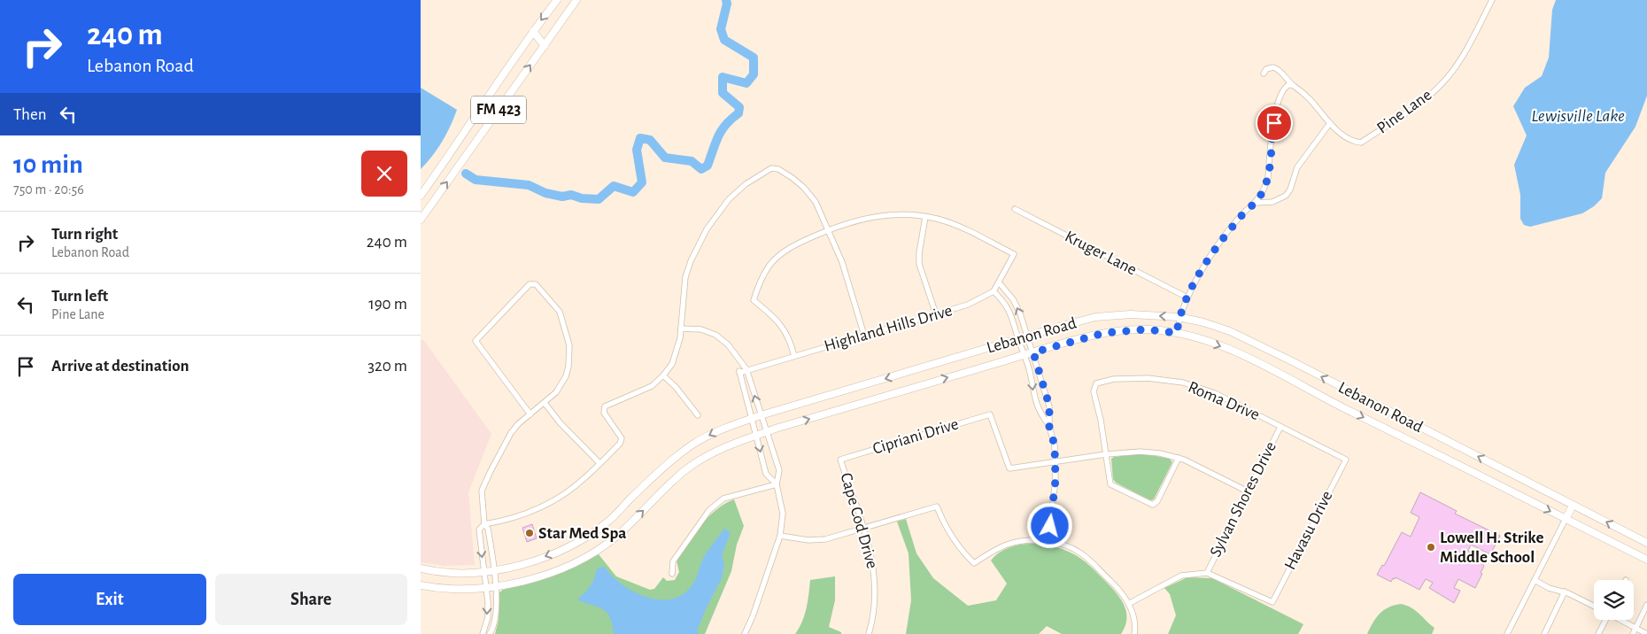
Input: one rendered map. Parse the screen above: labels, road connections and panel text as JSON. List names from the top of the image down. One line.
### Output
{"streets":{"main road":["FM 423","Lebanon Road"],"street":["Pine Lane","Kruger Lane","Highland Hills Drive","Roma Drive","Cipriani Drive","Sylvan Shores Drive","Cape Cod Drive","Havasu Drive"]},"crossings":[["Roma Drive","Sylvan Shores Drive"],["Roma Drive","Havasu Drive"],["Cipriani Drive","Cape Cod Drive"],["Sylvan Shores Drive","Havasu Drive"]],"water":["Lewisville Lake"],"places":["Star Med Spa","Lowell H. Strike Middle School"],"page":{"turn":["240 m","Lebanon Road"],"then":"Then","heading":["10 min","750 m · 20:56"],"list":[{"name":"Turn right","note":"Lebanon Road","value":"240 m"},{"name":"Turn left","note":"Pine Lane","value":"190 m"},{"name":"Arrive at destination","value":"320 m"}],"buttons":["Exit","Share"]}}
